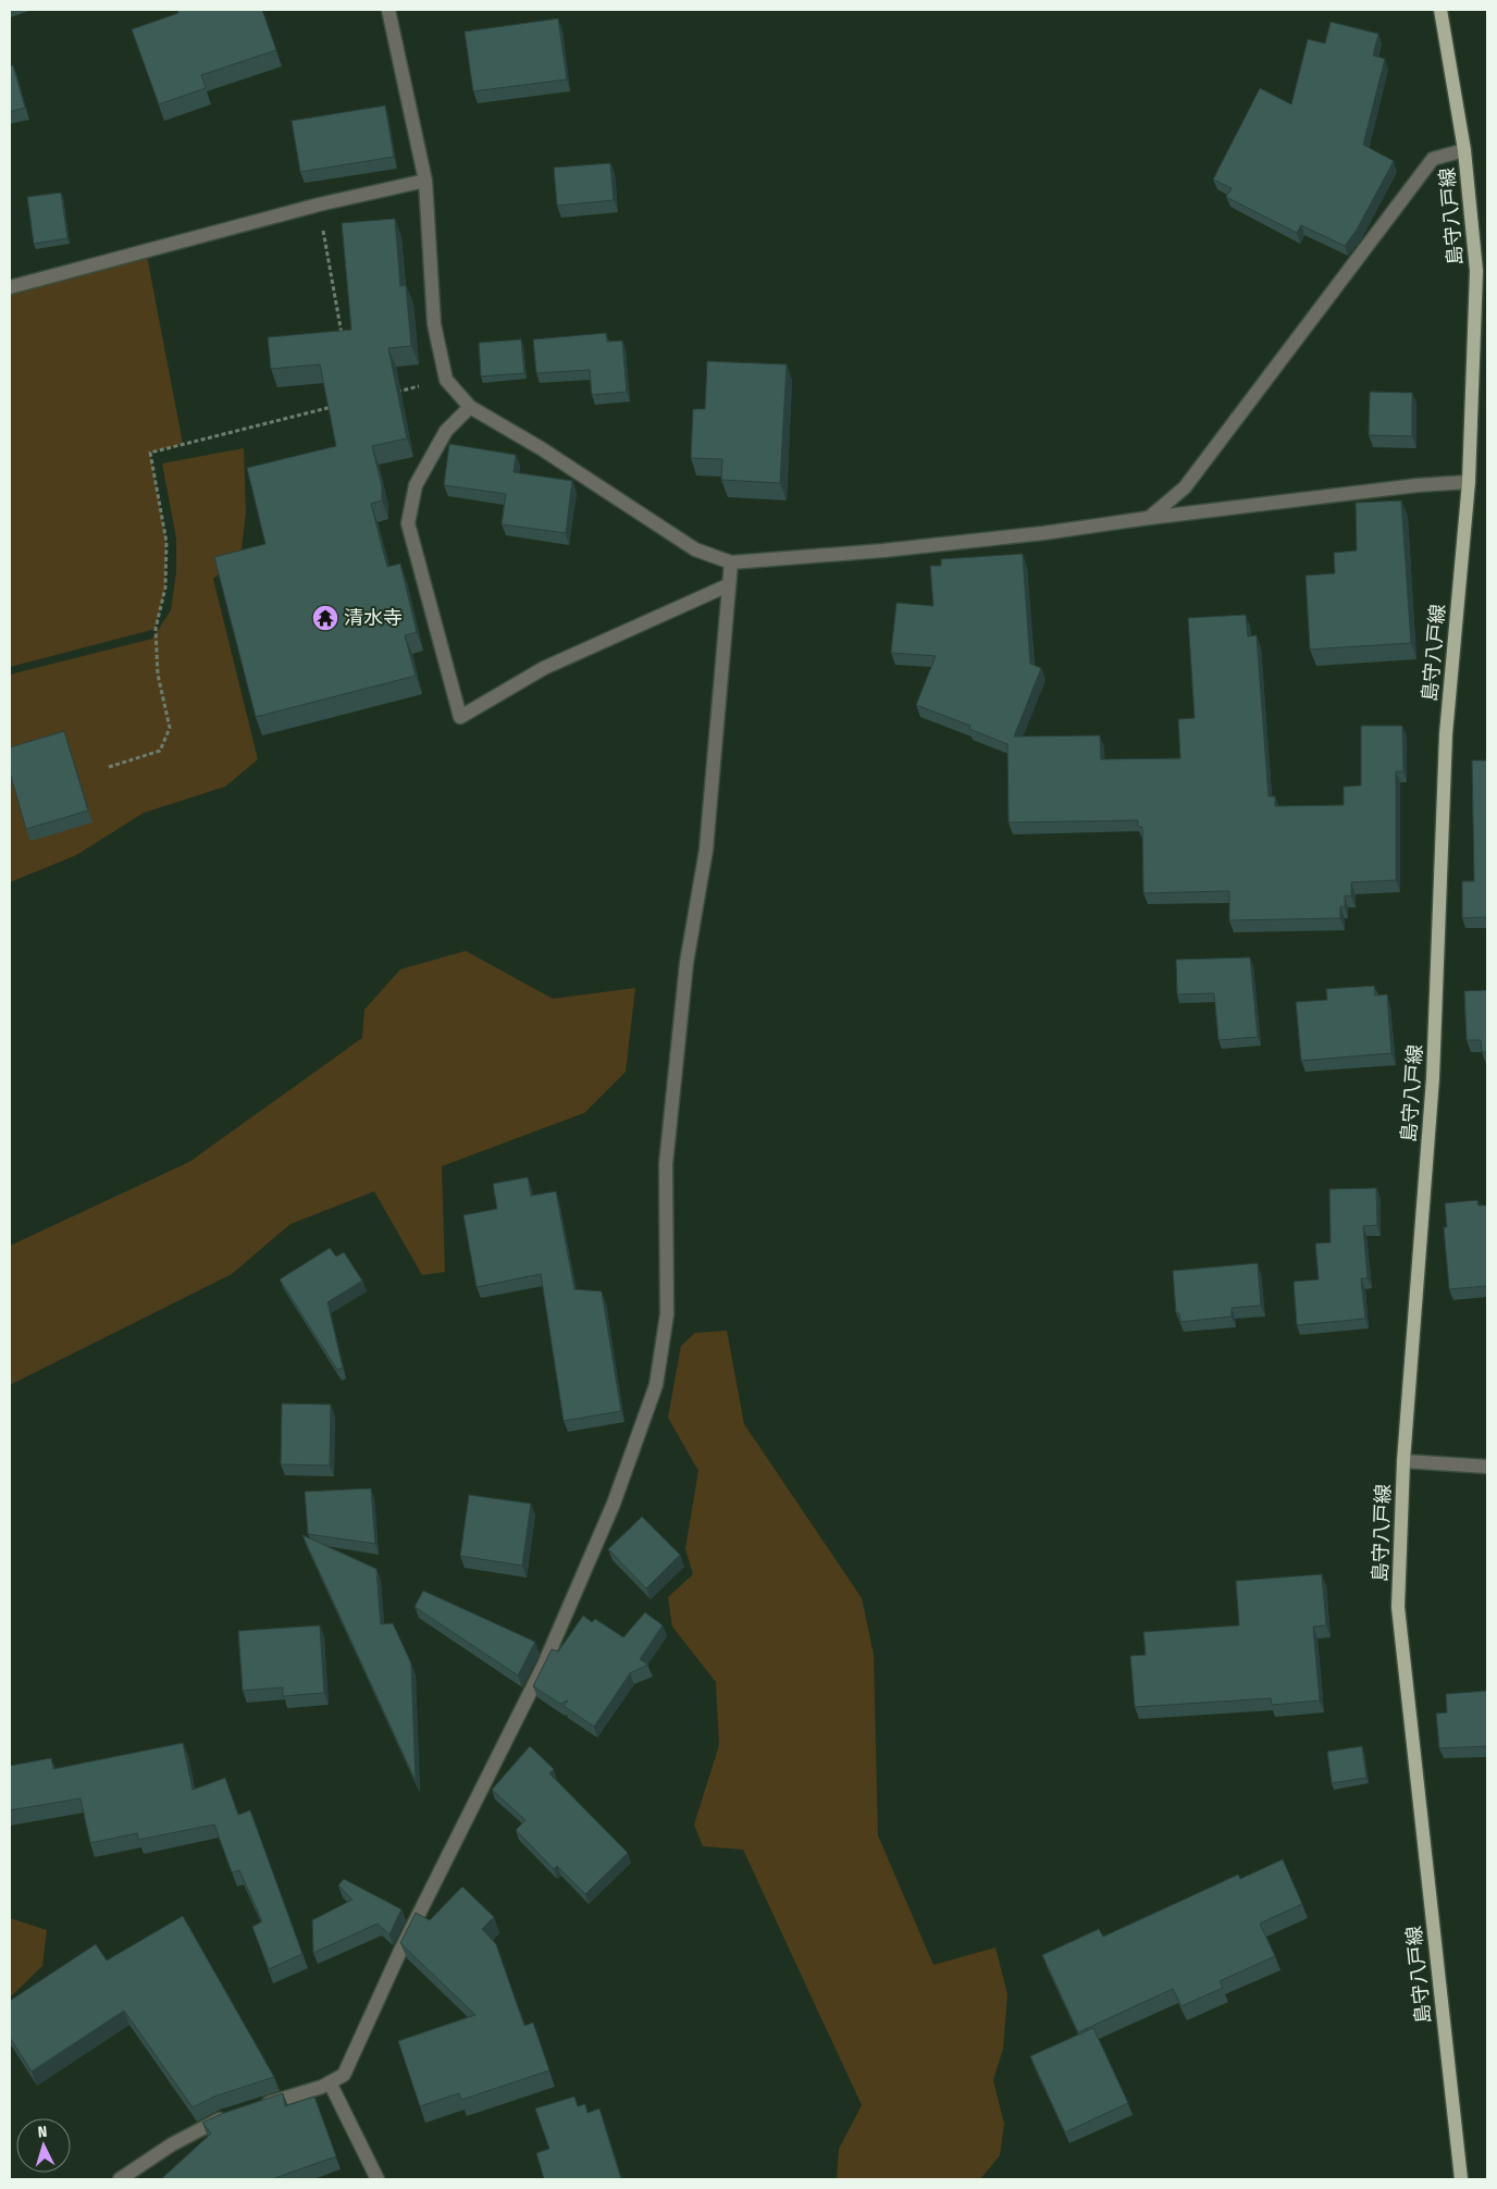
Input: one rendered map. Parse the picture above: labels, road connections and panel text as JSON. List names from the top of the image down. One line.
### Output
{"streets":{"main road":["島守八戸線"]},"places":{"temple":["清水寺"]},"north":"top"}
